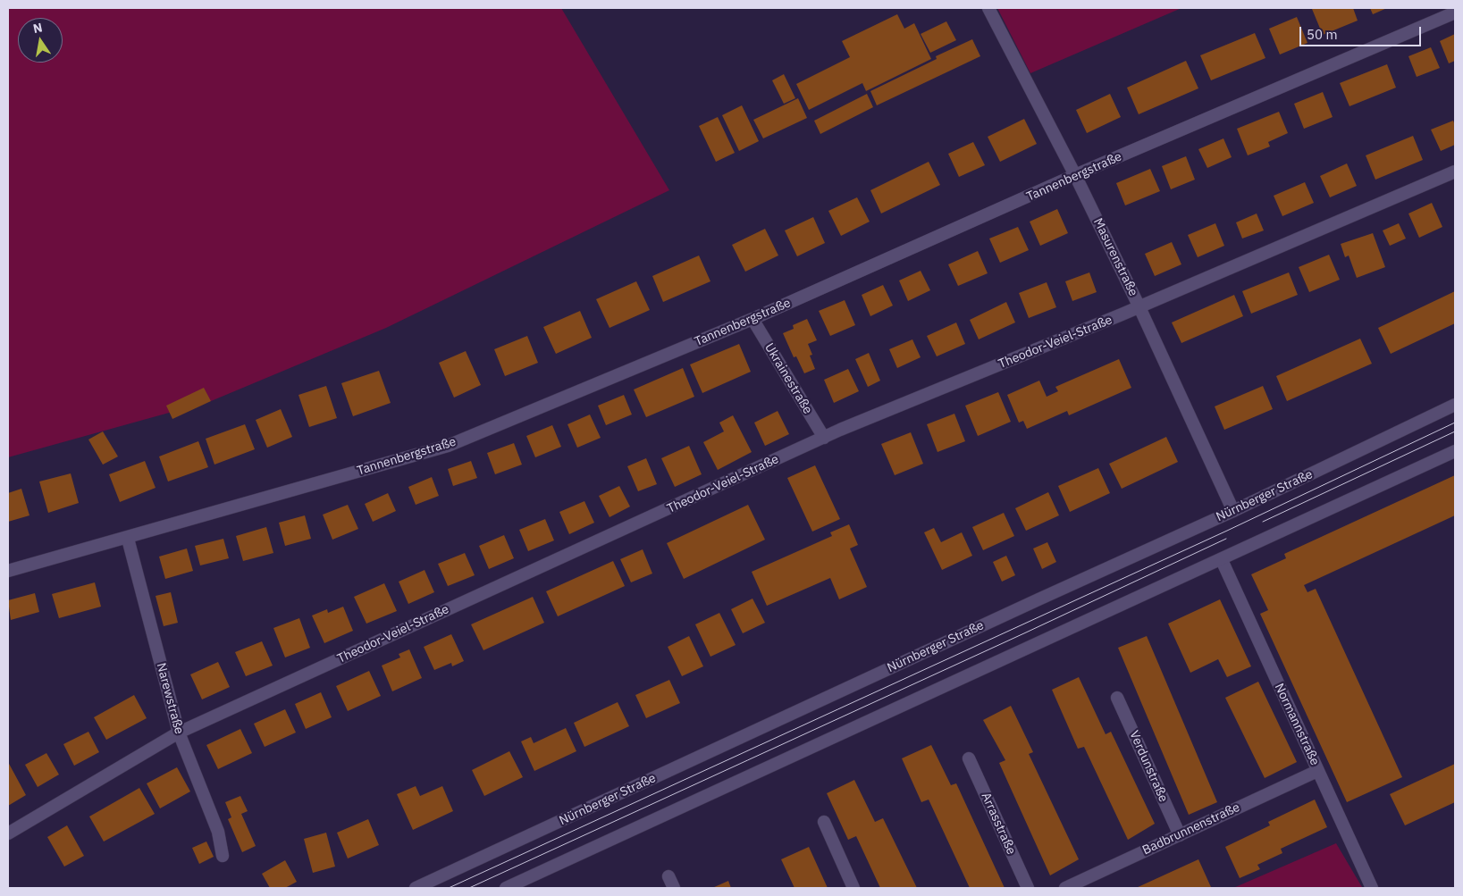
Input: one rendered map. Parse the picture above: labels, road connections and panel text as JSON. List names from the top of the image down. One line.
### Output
{"streets":{"street":["Tannenbergstraße","Masurenstraße","Theodor-Veiel-Straße","Ukrainestraße","Nürnberger Straße","Narewstraße","Normannstraße","Verdunstraße","Arrasstraße","Badbrunnenstraße"]},"crossings":[["Tannenbergstraße","Masurenstraße"],["Tannenbergstraße","Ukrainestraße"],["Tannenbergstraße","Narewstraße"],["Masurenstraße","Theodor-Veiel-Straße"],["Masurenstraße","Nürnberger Straße"],["Theodor-Veiel-Straße","Ukrainestraße"],["Theodor-Veiel-Straße","Narewstraße"],["Normannstraße","Badbrunnenstraße"],["Verdunstraße","Badbrunnenstraße"]],"scale_bar":"50 m","north":"top"}
